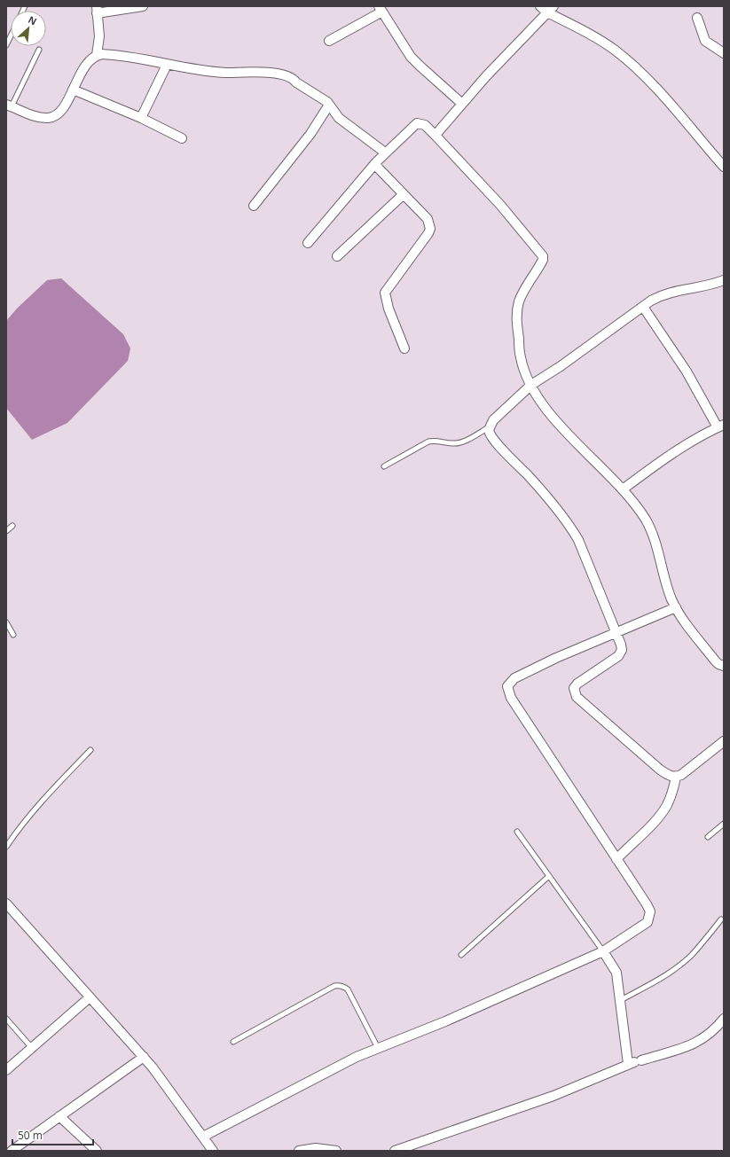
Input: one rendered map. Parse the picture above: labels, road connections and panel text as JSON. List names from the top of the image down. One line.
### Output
{"scale_bar":"50 m","north":"top right"}
